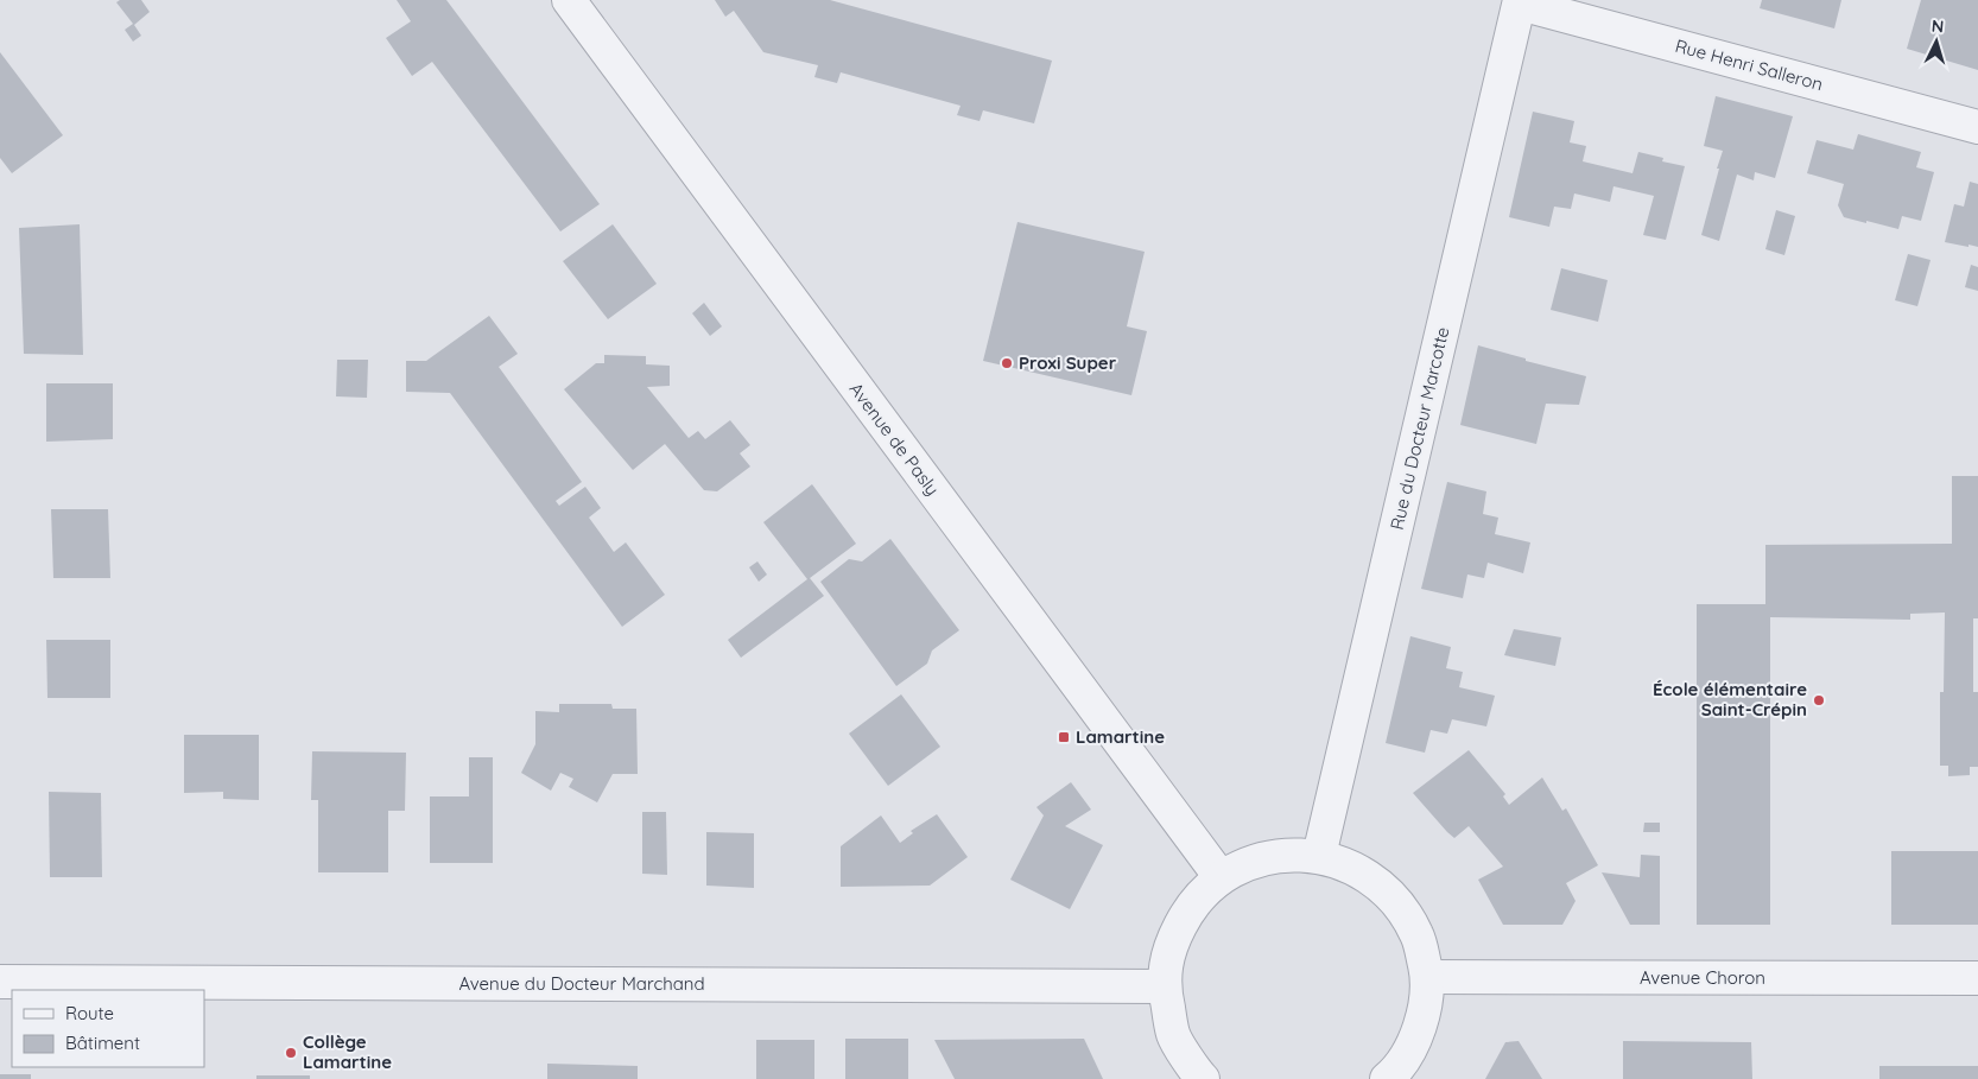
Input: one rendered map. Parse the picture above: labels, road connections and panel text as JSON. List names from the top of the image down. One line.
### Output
{"streets":{"street":["Rue Henri Salleron","Rue du Docteur Marcotte","Avenue de Pasly","Avenue Choron","Avenue du Docteur Marchand"]},"crossings":[["Rue Henri Salleron","Rue du Docteur Marcotte"]],"places":{"other":["Proxi Super","École élémentaire Saint-Crépin","Collège Lamartine"],"transit":["Lamartine"]},"legend":["Route","Bâtiment"],"north":"top"}
